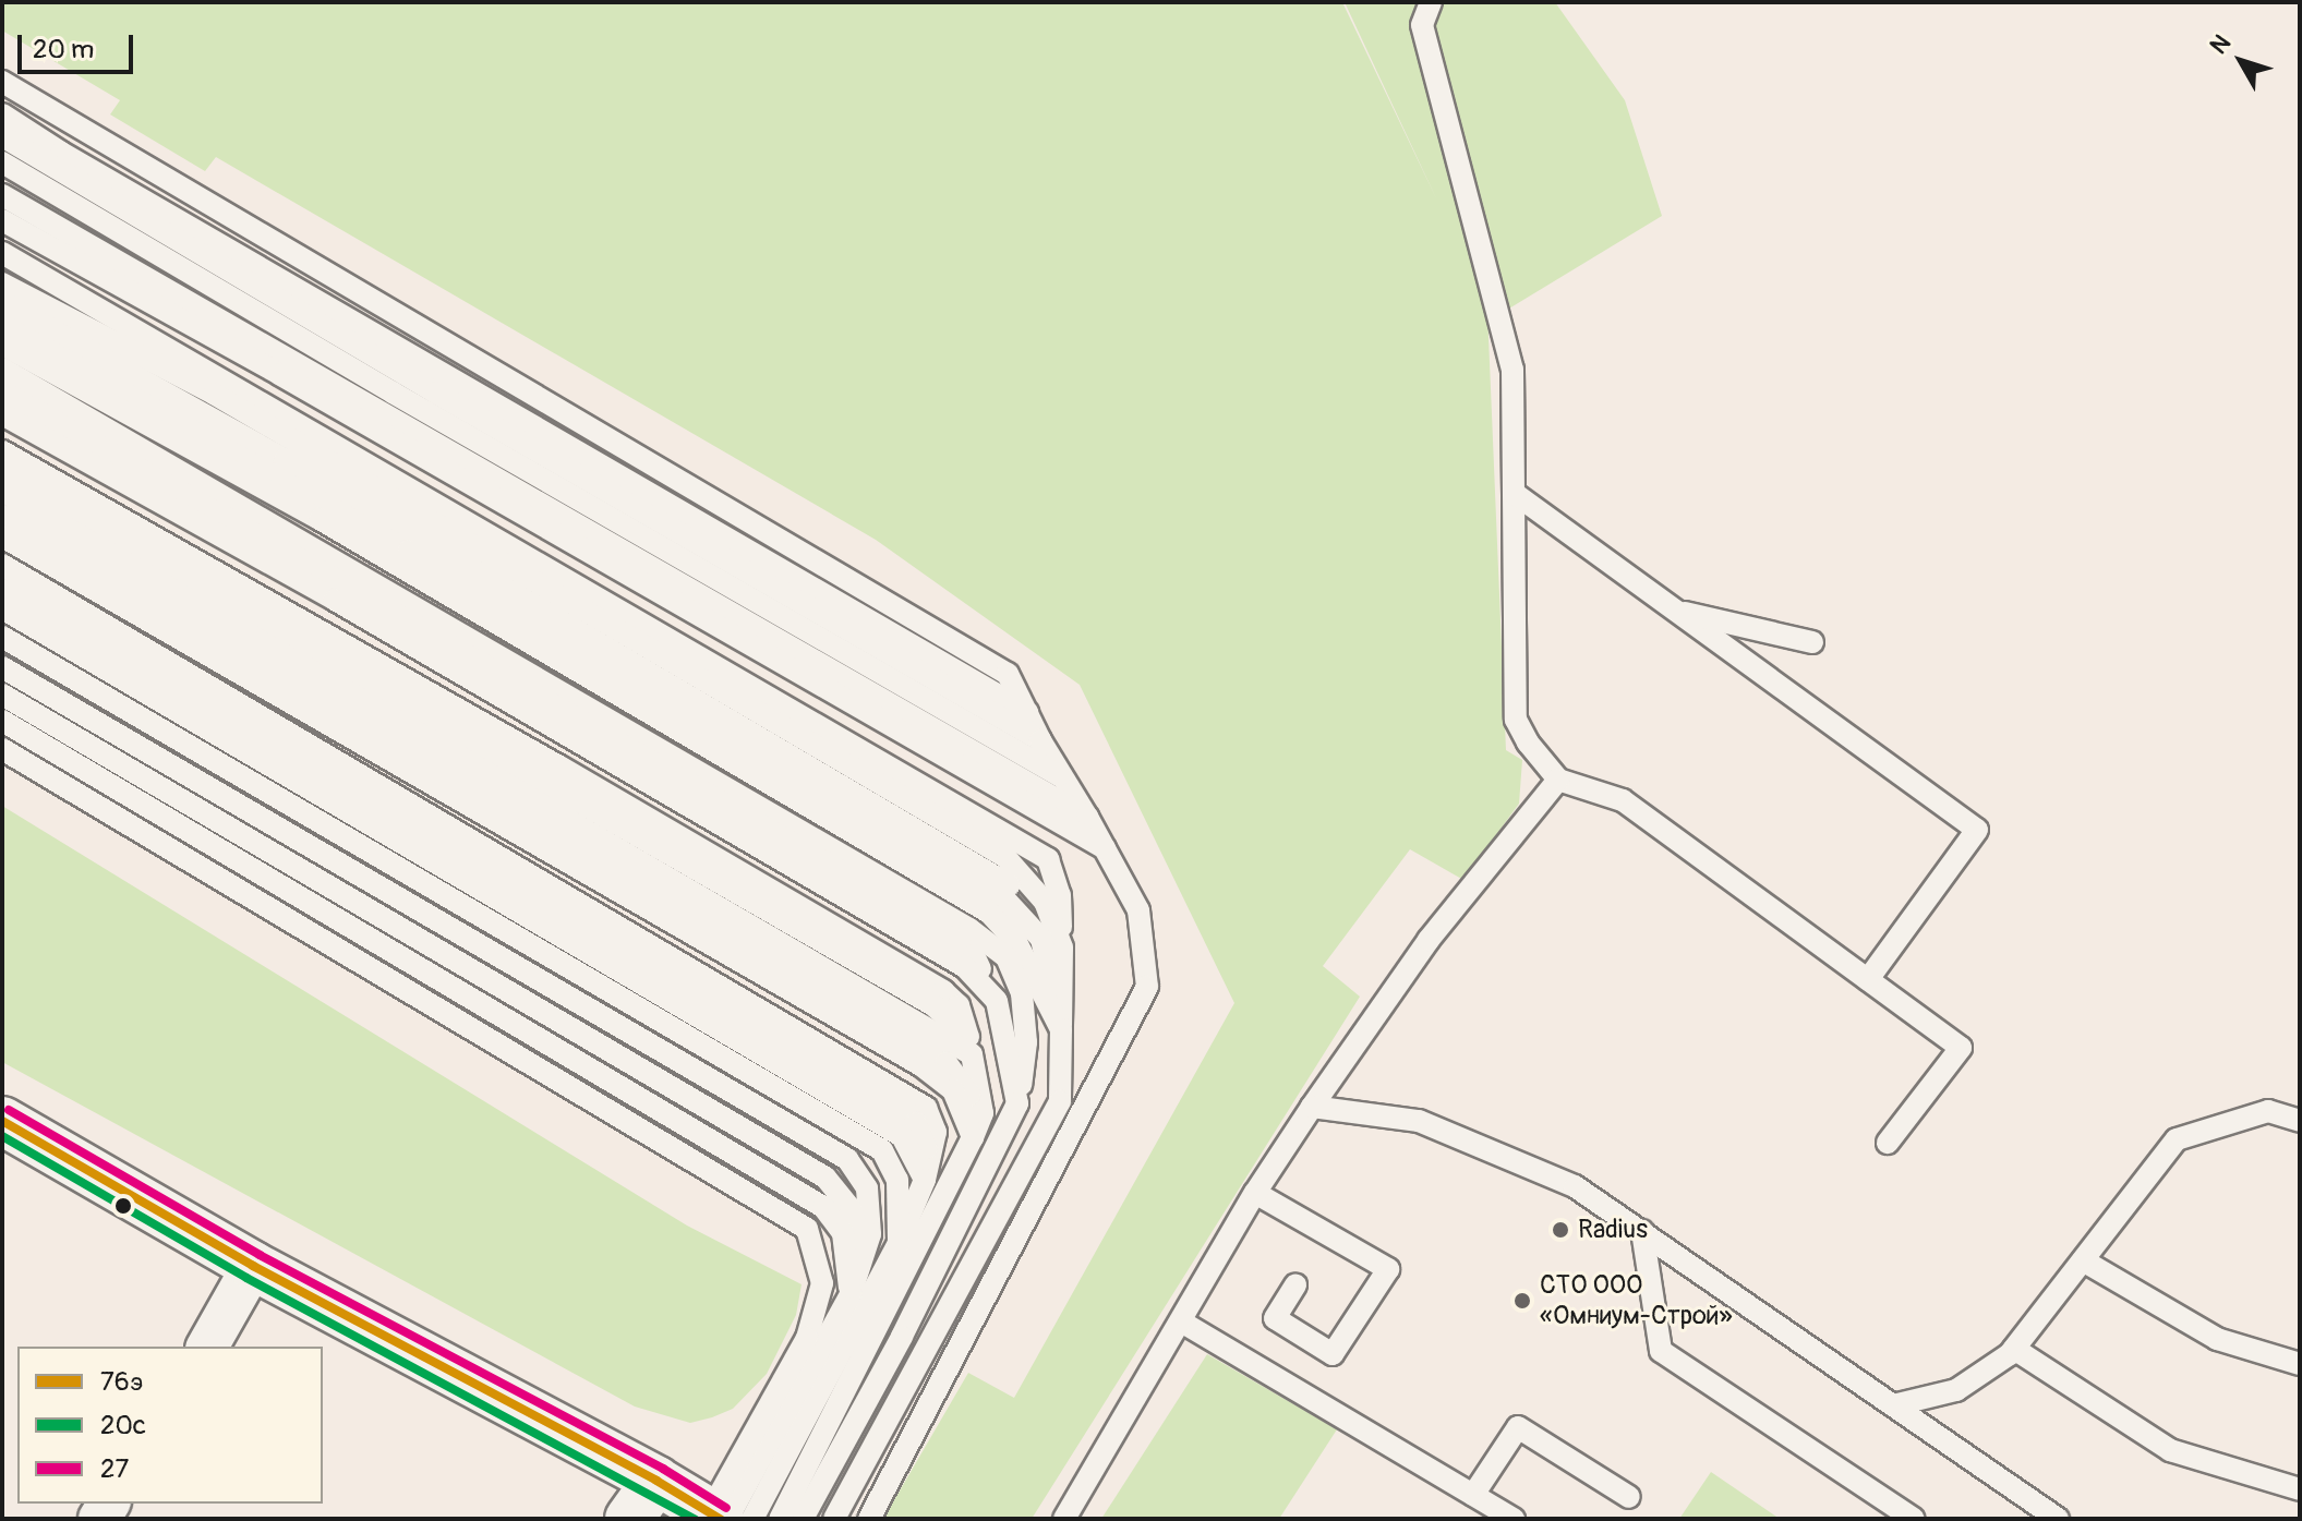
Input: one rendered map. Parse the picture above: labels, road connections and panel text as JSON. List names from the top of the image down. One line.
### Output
{"places":["Radius","СТО ООО «Омниум-Строй»"],"lines":["transit line 27","transit line 76э","transit line 20с"],"legend":["76э","20с","27"],"scale_bar":"20 m","north":"top left"}
